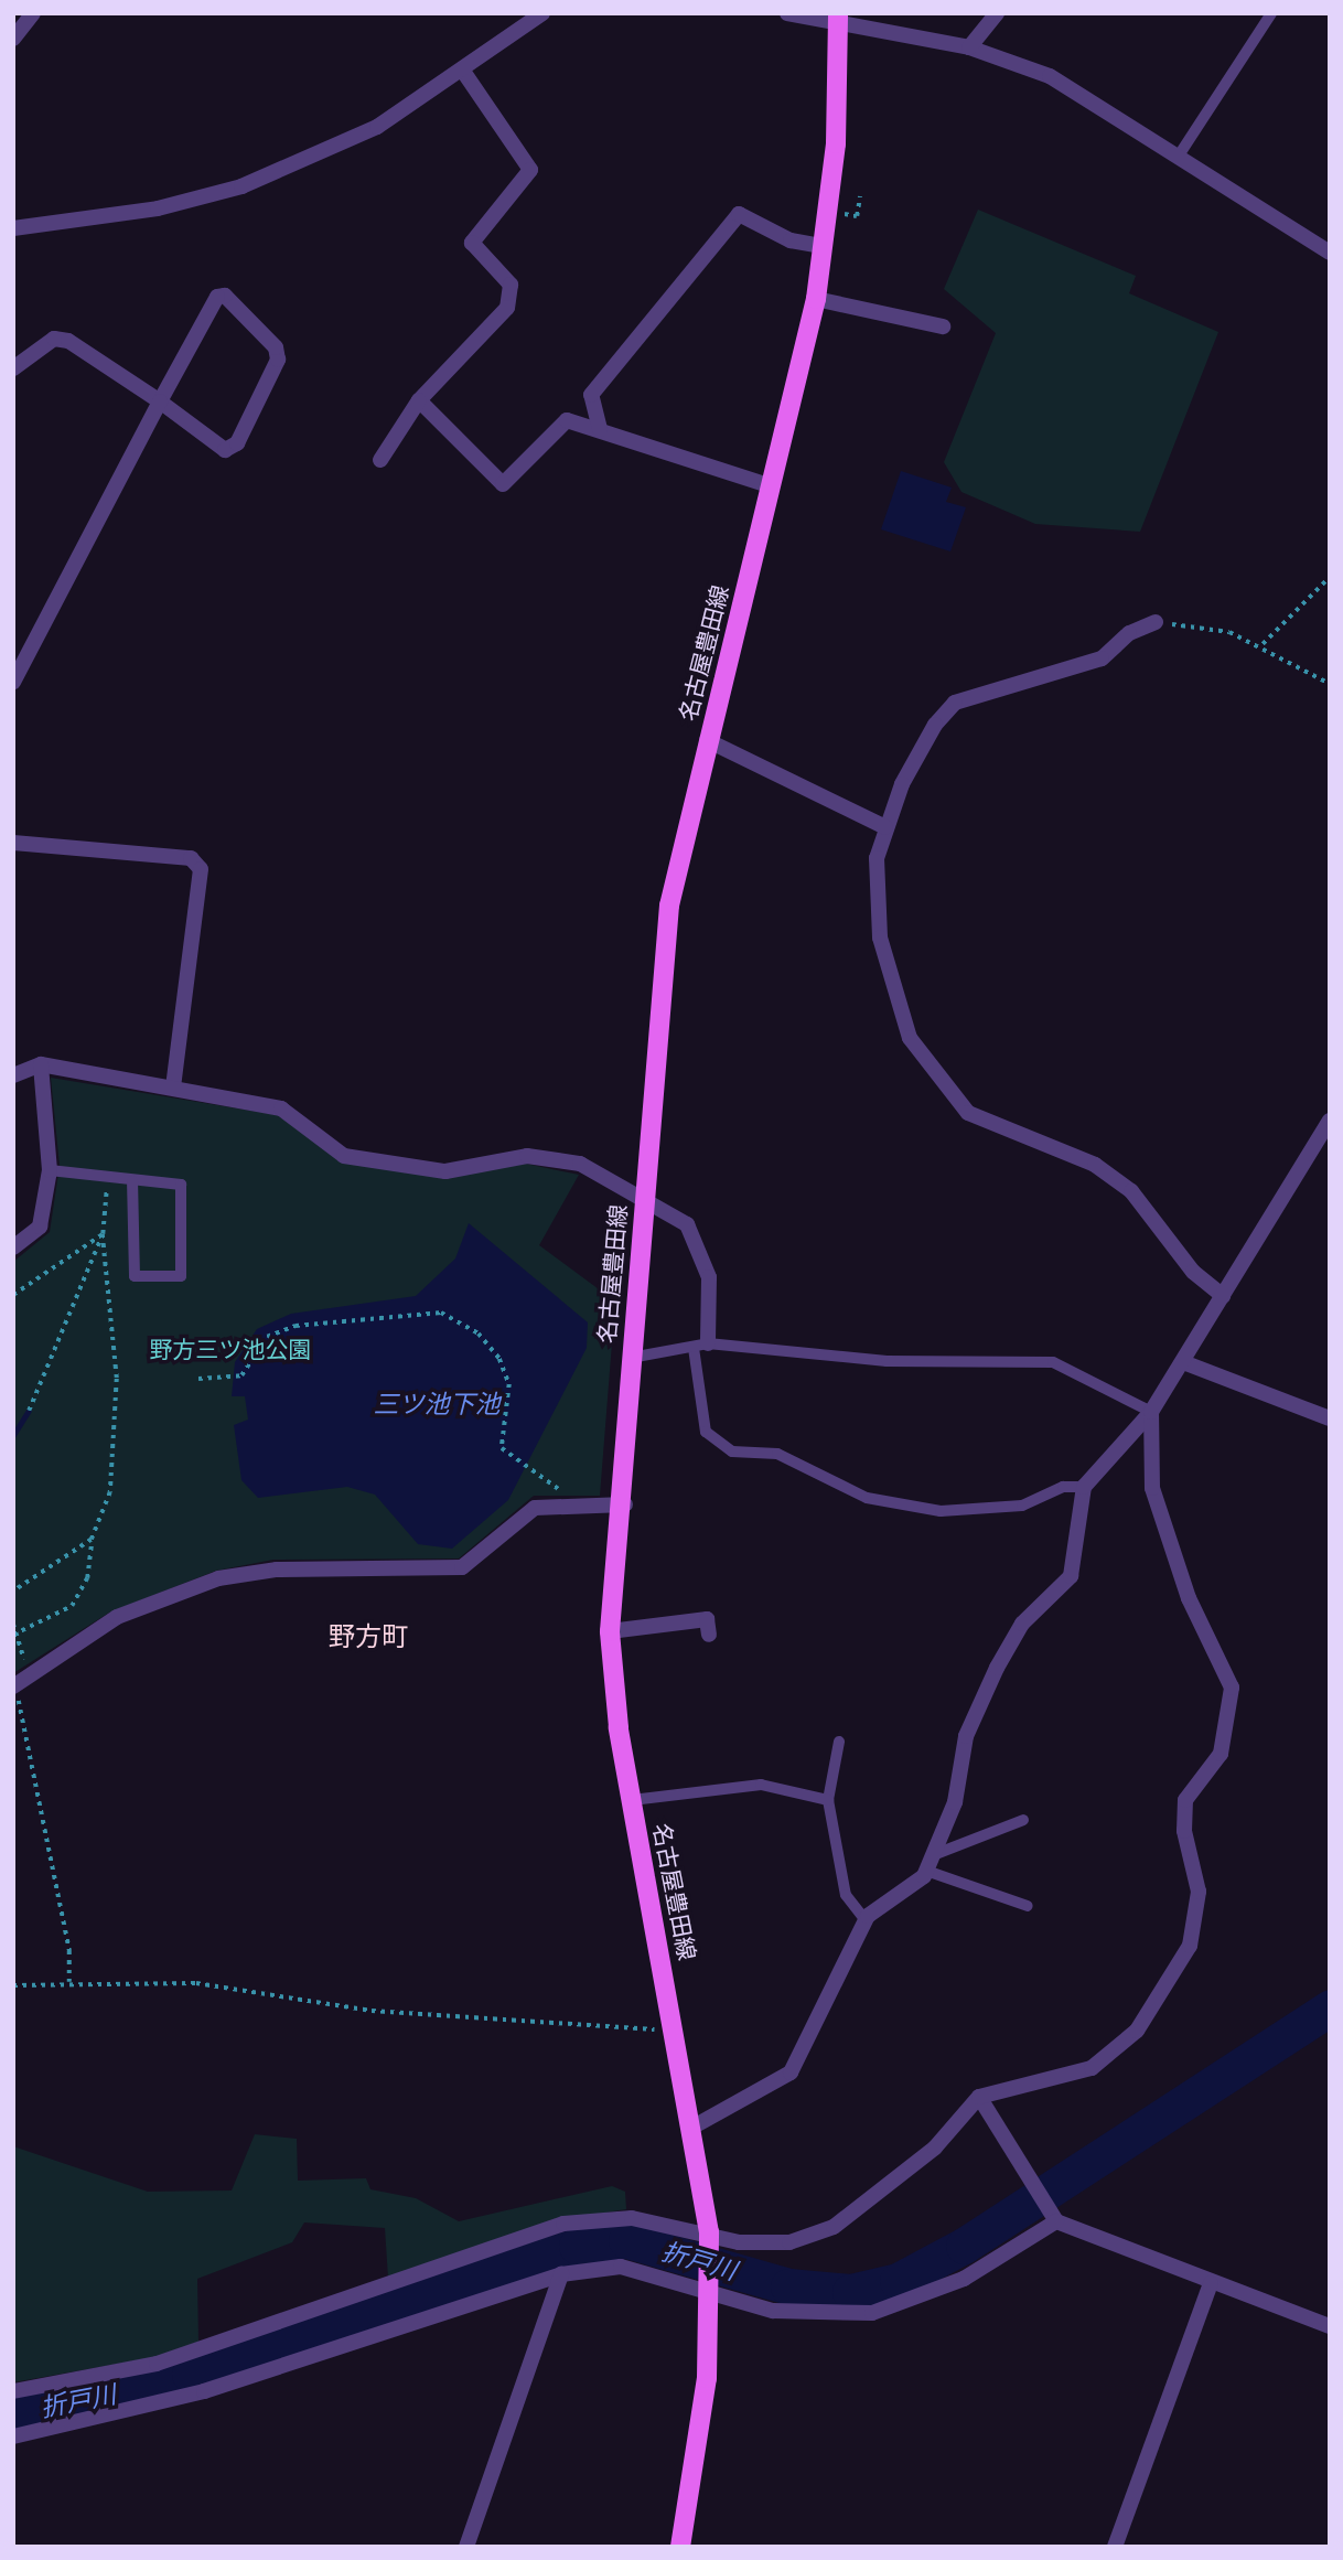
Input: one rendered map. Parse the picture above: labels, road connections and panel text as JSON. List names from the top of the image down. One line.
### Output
{"streets":{"main road":["名古屋豊田線"]},"districts":["野方町"],"water":["三ツ池下池","折戸川"],"parks":["野方三ツ池公園"]}
